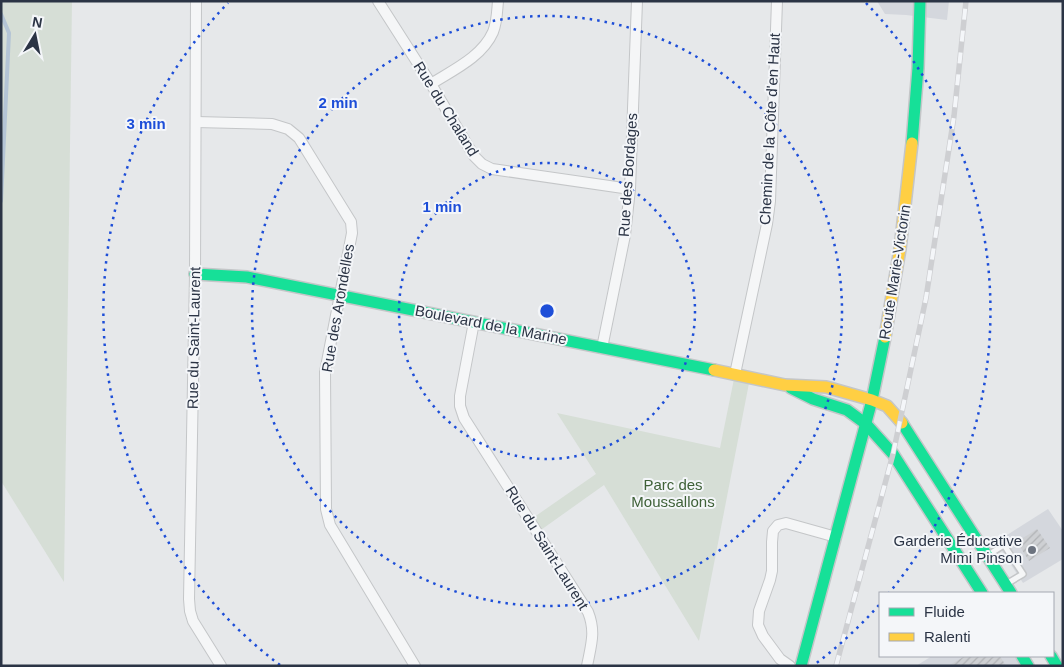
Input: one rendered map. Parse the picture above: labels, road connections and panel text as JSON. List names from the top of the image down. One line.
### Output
{"streets":{"street":["Rue du Chaland","Chemin de la Côte d'en Haut","Rue des Bordages","Route Marie-Victorin","Rue des Arondelles","Boulevard de la Marine","Rue du Saint-Laurent"]},"crossings":[["Rue du Chaland","Rue des Bordages"],["Chemin de la Côte d'en Haut","Boulevard de la Marine"],["Rue des Bordages","Boulevard de la Marine"],["Route Marie-Victorin","Boulevard de la Marine"],["Rue des Arondelles","Boulevard de la Marine"],["Rue des Arondelles","Rue du Saint-Laurent"],["Boulevard de la Marine","Rue du Saint-Laurent"]],"parks":["Parc des Moussallons"],"places":["Garderie Éducative Mimi Pinson"],"legend":["Fluide","Ralenti"],"north":"top","rings":["2 min","3 min","1 min"]}
